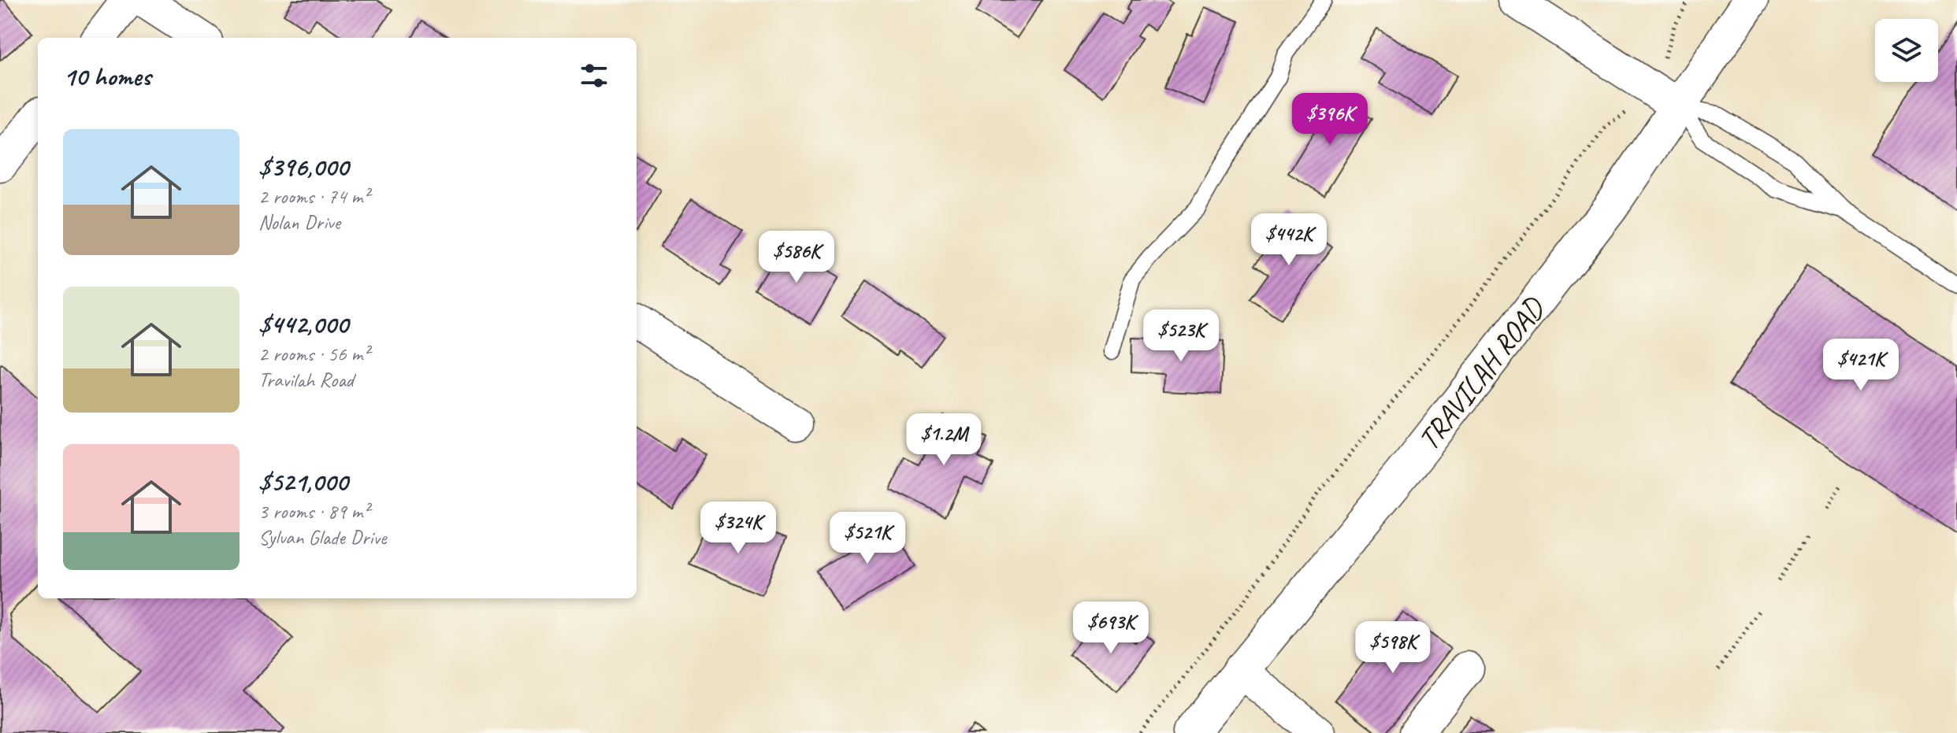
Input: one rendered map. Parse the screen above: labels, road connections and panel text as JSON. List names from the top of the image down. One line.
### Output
{"streets":{"main road":["TRAVILAH ROAD"]},"page":{"heading":"10 homes","price":["$396K","$442K","$586K","$523K","$421K","$1.2M","$324K","$521K","$693K","$598K"],"list":[{"name":"$396,000","note":"2 rooms · 74 m² · Nolan Drive"},{"name":"$442,000","note":"2 rooms · 56 m² · Travilah Road"},{"name":"$521,000","note":"3 rooms · 89 m² · Sylvan Glade Drive"}]}}
